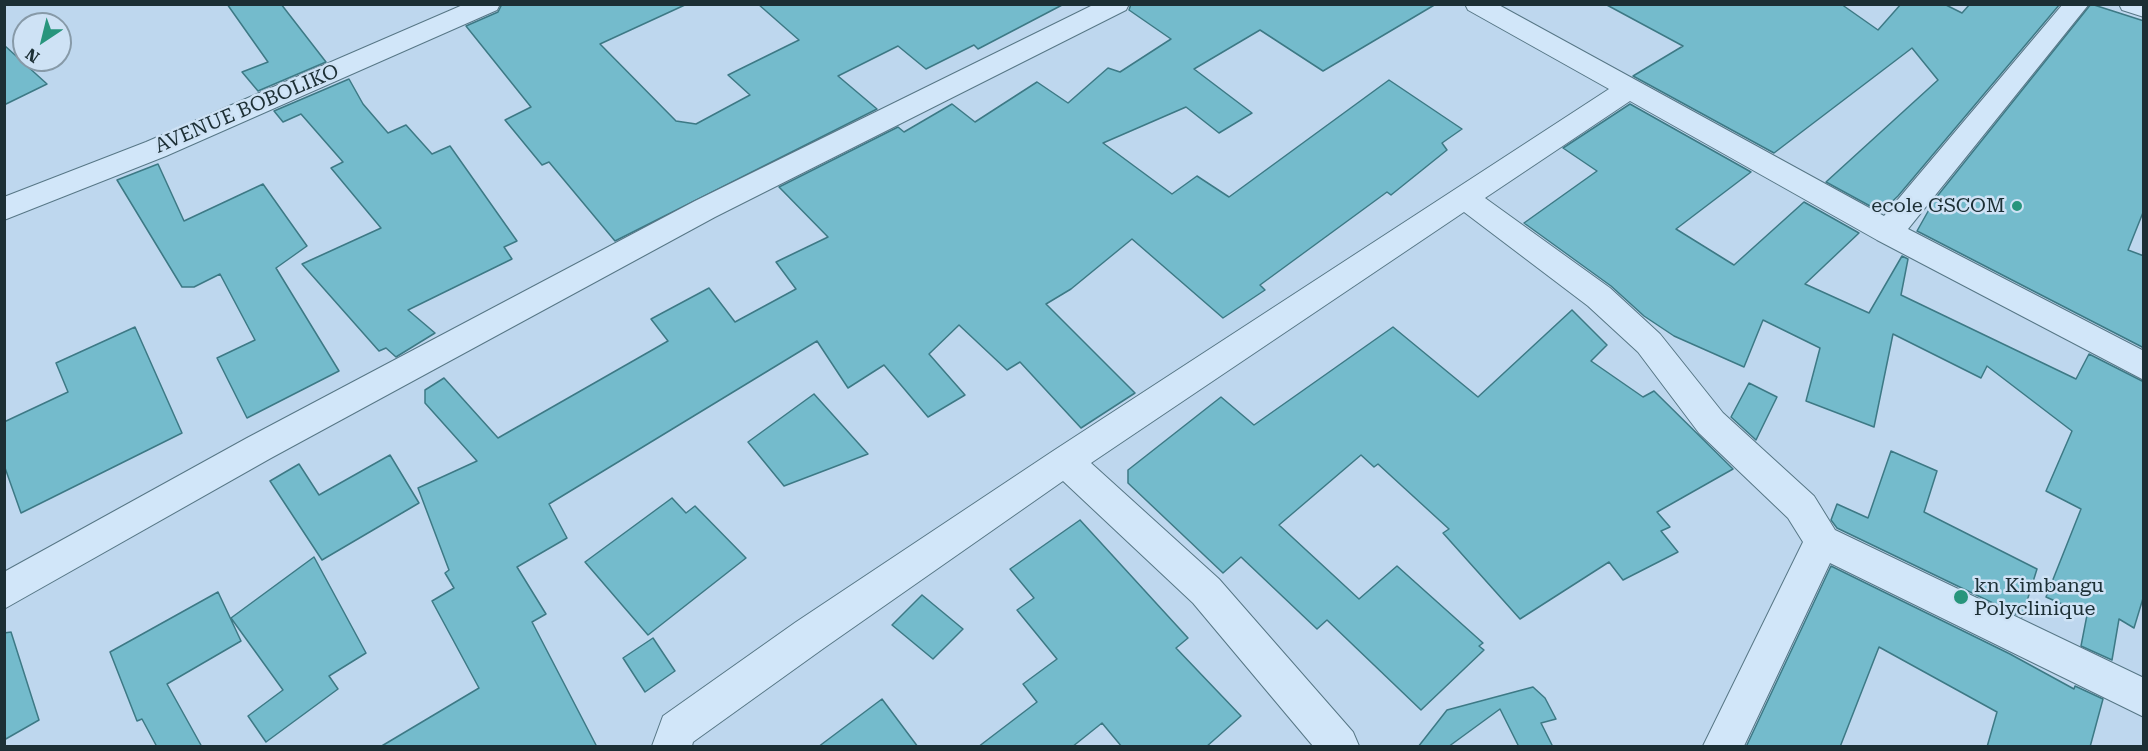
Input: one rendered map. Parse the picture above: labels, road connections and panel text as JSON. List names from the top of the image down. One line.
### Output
{"streets":{"street":["AVENUE BOBOLIKO"]},"places":["ecole GSCOM","kn Kimbangu Polyclinique"],"north":"bottom left"}
